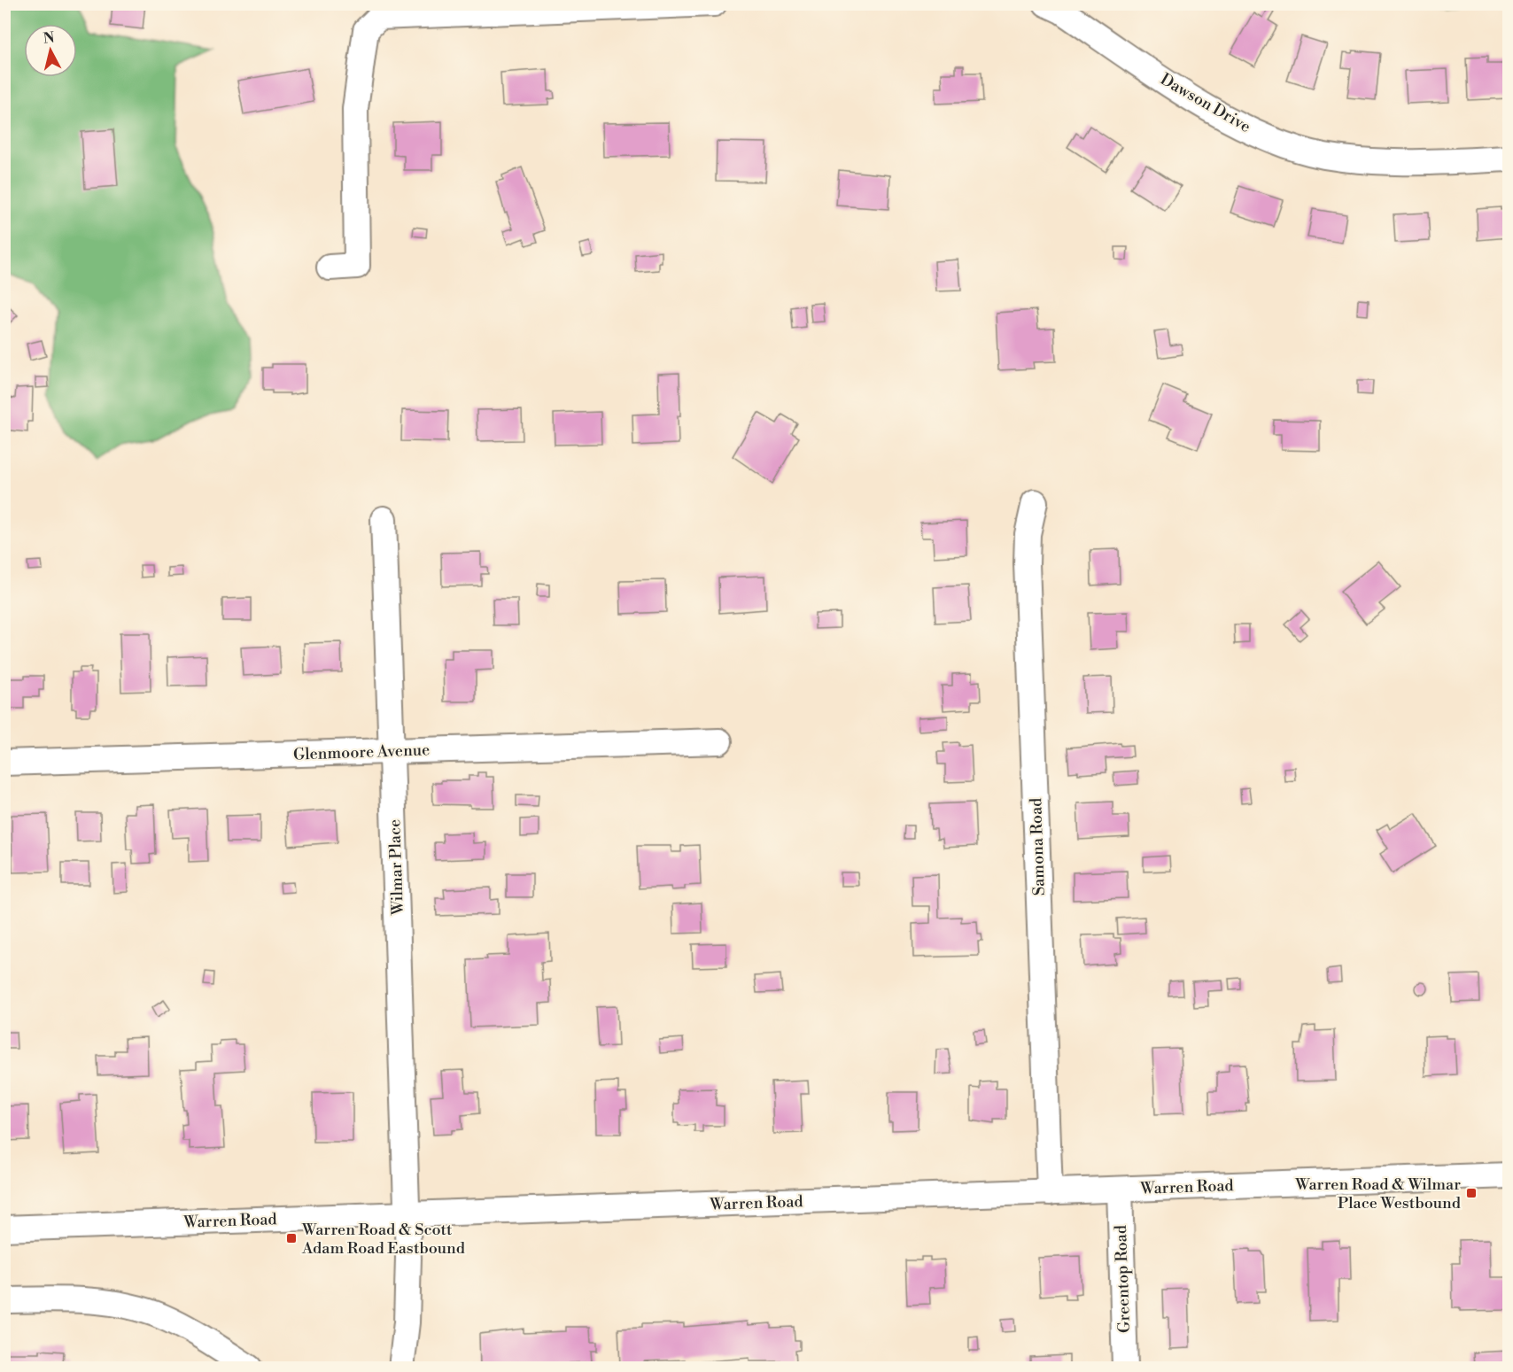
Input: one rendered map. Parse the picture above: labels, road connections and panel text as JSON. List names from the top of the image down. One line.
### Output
{"streets":{"street":["Dawson Drive","Glenmoore Avenue","Samona Road","Wilmar Place","Warren Road","Greentop Road"]},"crossings":[["Glenmoore Avenue","Wilmar Place"],["Samona Road","Warren Road"],["Wilmar Place","Warren Road"],["Warren Road","Greentop Road"]],"places":{"transit":["Warren Road & Wilmar Place Westbound","Warren Road & Scott Adam Road Eastbound"]},"north":"top"}
